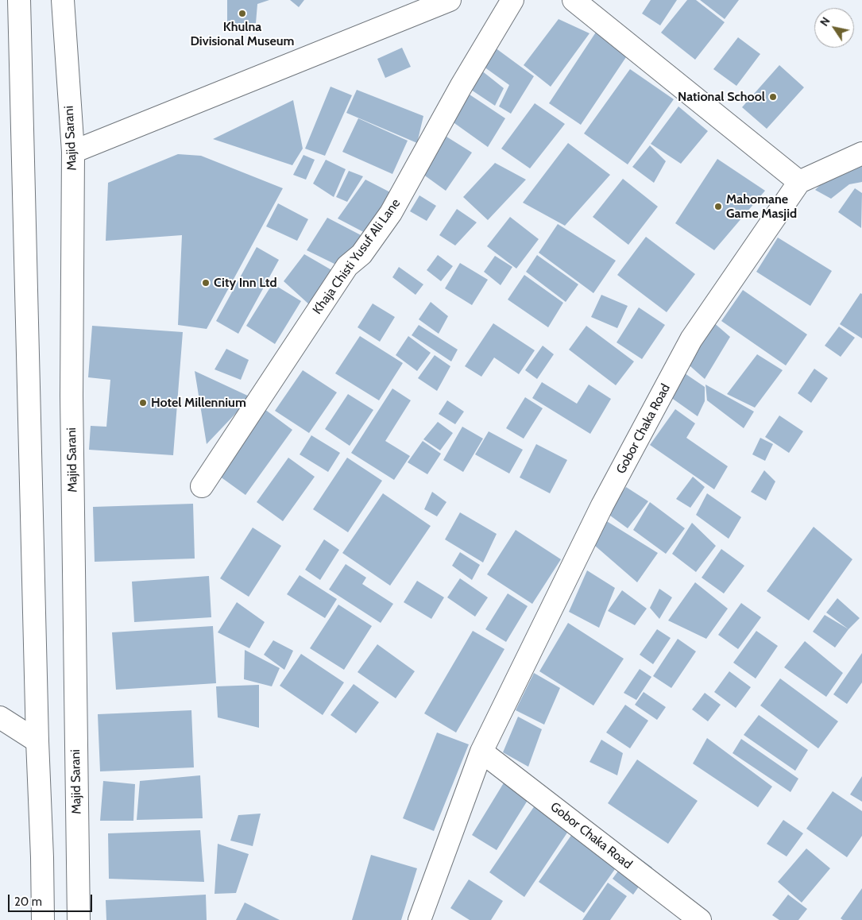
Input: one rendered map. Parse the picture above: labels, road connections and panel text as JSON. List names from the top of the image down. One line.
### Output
{"streets":{"street":["Majid Sarani","Khaja Chisti Yusuf Ali Lane","Gobor Chaka Road"]},"places":["Khulna Divisional Museum","National School","Mahomane Game Masjid","City Inn Ltd","Hotel Millennium"],"scale_bar":"20 m","north":"top left"}
